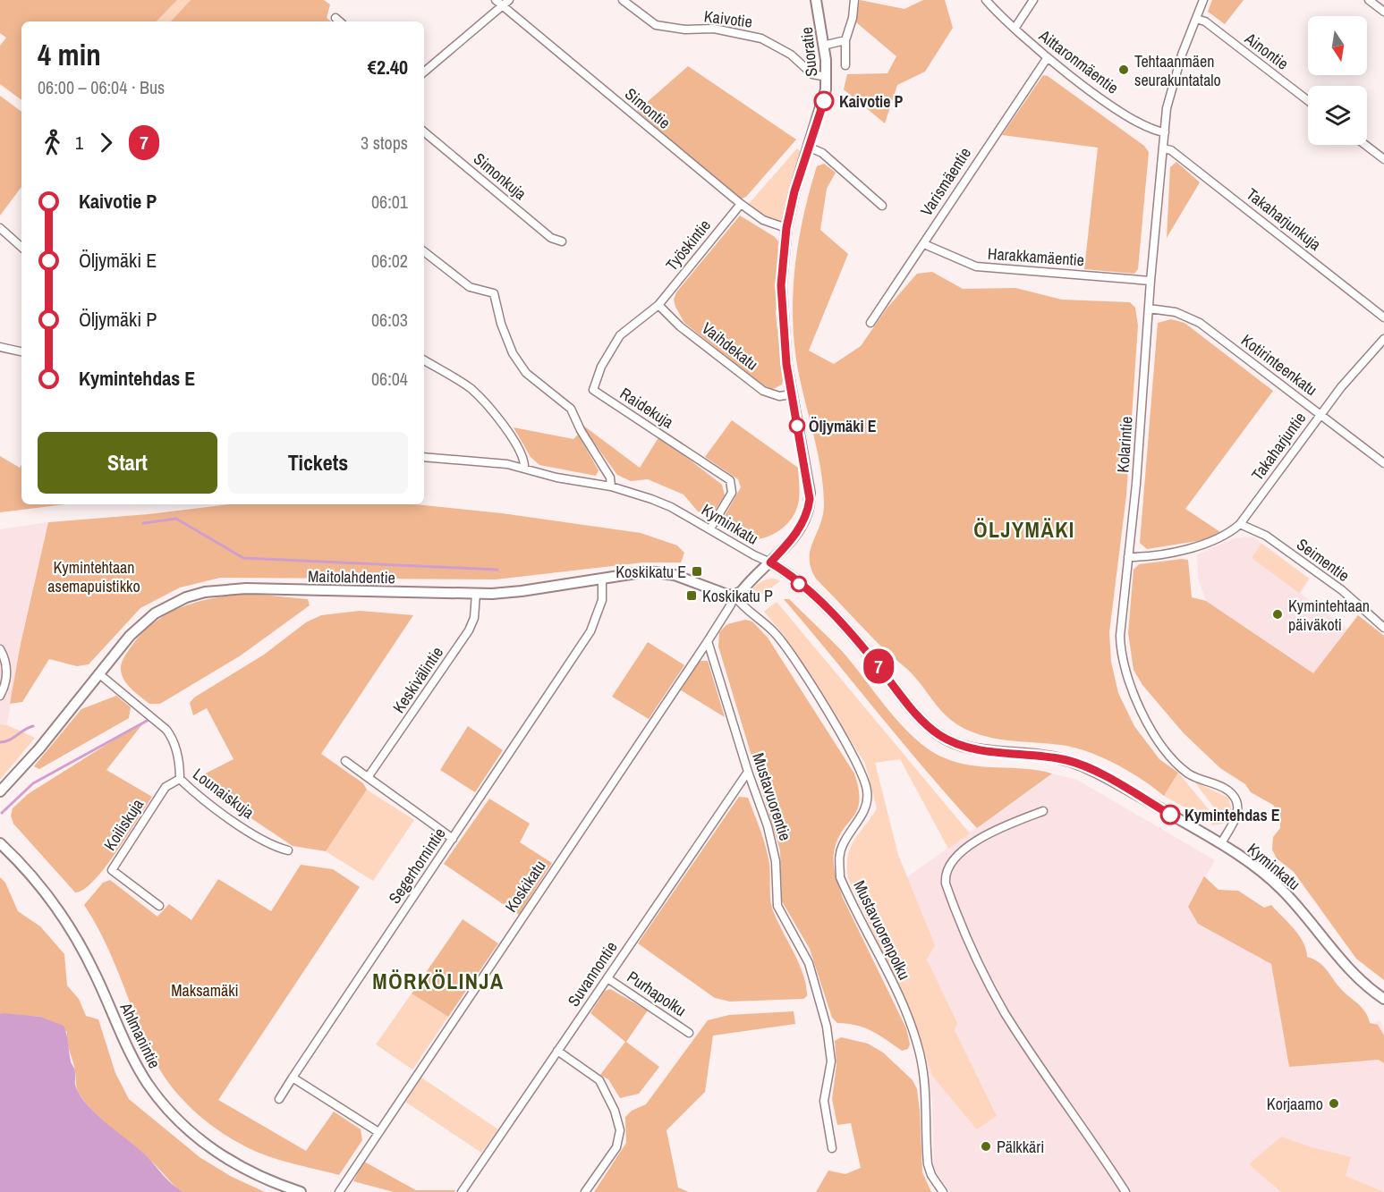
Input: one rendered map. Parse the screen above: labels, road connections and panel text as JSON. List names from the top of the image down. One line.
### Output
{"streets":{"street":["Kaivotie","Ainontie","Suoratie","Aittaronmäentie","Simontie","Simonkuja","Varismäentie","Takaharjunkuja","Työskintie","Harakkamäentie","Vaihdekatu","Kotirinteenkatu","Raidekuja","Kolarintie","Takaharjuntie","Kyminkatu","Seimentie","Maitolahdentie","Keskivälintie","Lounaiskuja","Mustavuorentie","Koiliskuja","Segerhornintie","Koskikatu","Mustavuorenpolku","Suvannontie","Purhapolku","Ahlmanintie"]},"crossings":[["Kaivotie","Suoratie"],["Ainontie","Kolarintie"],["Suoratie","Simontie"],["Suoratie","Vaihdekatu"],["Suoratie","Kyminkatu"],["Aittaronmäentie","Varismäentie"],["Aittaronmäentie","Kolarintie"],["Simontie","Työskintie"],["Varismäentie","Harakkamäentie"],["Takaharjunkuja","Kolarintie"],["Työskintie","Vaihdekatu"],["Työskintie","Raidekuja"],["Harakkamäentie","Kolarintie"],["Vaihdekatu","Raidekuja"],["Kotirinteenkatu","Kolarintie"],["Kotirinteenkatu","Takaharjuntie"],["Raidekuja","Kyminkatu"],["Kolarintie","Kyminkatu"],["Takaharjuntie","Seimentie"],["Maitolahdentie","Keskivälintie"],["Maitolahdentie","Lounaiskuja"],["Maitolahdentie","Segerhornintie"],["Maitolahdentie","Koskikatu"],["Maitolahdentie","Mustavuorenpolku"],["Lounaiskuja","Koiliskuja"],["Mustavuorentie","Koskikatu"],["Mustavuorentie","Suvannontie"],["Koskikatu","Mustavuorenpolku"],["Suvannontie","Purhapolku"]],"districts":["ÖLJYMÄKI","MÖRKÖLINJA"],"parks":["Kymintehtaan asemapuistikko","Maksamäki"],"places":{"other":["Tehtaanmäen seurakuntatalo","Kaivotie P","Öljymäki E","Kymintehtaan päiväkoti","Kymintehdas E","Korjaamo","Pälkkäri"],"transit":["Koskikatu E","Koskikatu P"]},"lines":["bus line 7"],"north":"bottom","page":{"on_map":"7","heading":["4 min","06:00 – 06:04 · Bus","€2.40"],"legs":["1","7","3 stops"],"list":[{"name":"Kaivotie P","value":"06:01"},{"name":"Öljymäki E","value":"06:02"},{"name":"Öljymäki P","value":"06:03"},{"name":"Kymintehdas E","value":"06:04"}],"buttons":["Start","Tickets"]}}
